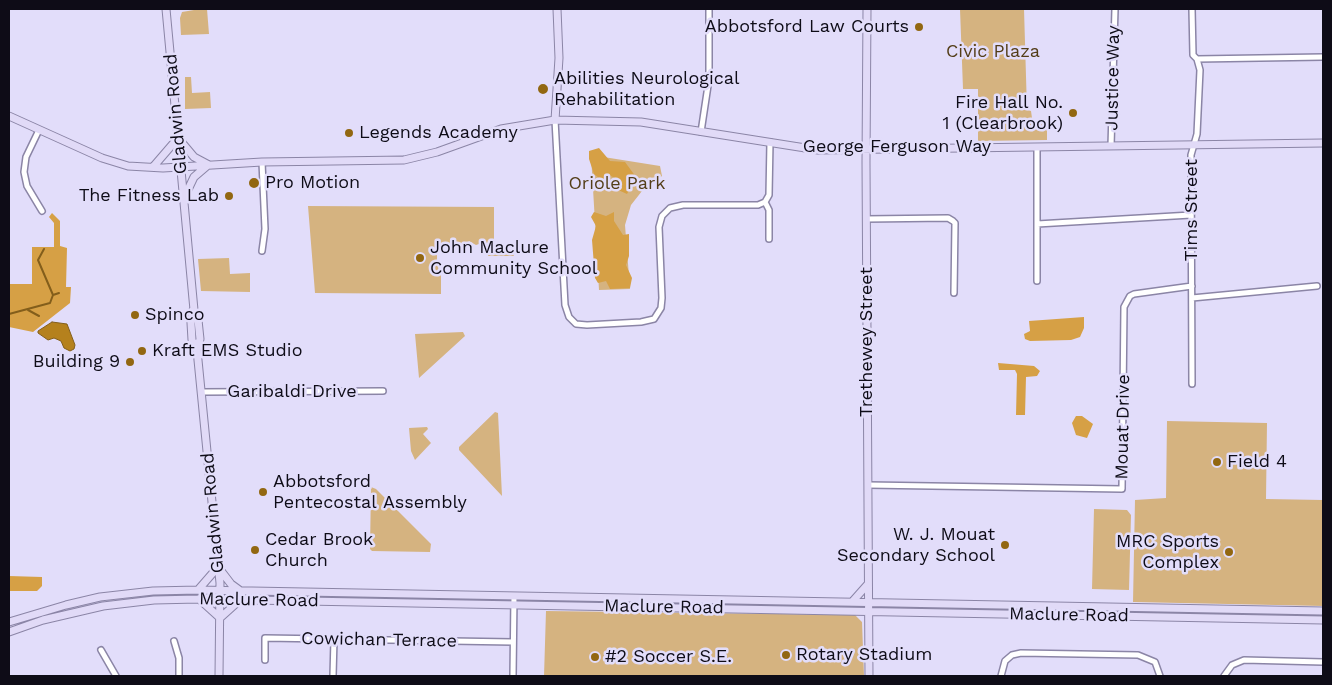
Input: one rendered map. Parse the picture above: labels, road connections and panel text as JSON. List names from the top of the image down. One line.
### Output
{"streets":{"main road":["Gladwin Road","George Ferguson Way","Trethewey Street","Maclure Road"],"street":["Justice Way","Tims Street","Garibaldi Drive","Mouat Drive","Cowichan Terrace"]},"crossings":[["Justice Way","George Ferguson Way"],["Gladwin Road","George Ferguson Way"],["Gladwin Road","Garibaldi Drive"],["Gladwin Road","Maclure Road"],["George Ferguson Way","Tims Street"],["George Ferguson Way","Trethewey Street"],["Tims Street","Mouat Drive"],["Trethewey Street","Mouat Drive"],["Trethewey Street","Maclure Road"]],"parks":["Civic Plaza","Oriole Park"],"places":["Abbotsford Law Courts","Abilities Neurological Rehabilitation","Fire Hall No. 1 (Clearbrook)","Legends Academy","Pro Motion","The Fitness Lab","John Maclure Community School","Spinco","Kraft EMS Studio","Building 9","Field 4","Abbotsford Pentecostal Assembly","W. J. Mouat Secondary School","Cedar Brook Church","MRC Sports Complex","Rotary Stadium","#2 Soccer S.E."]}
